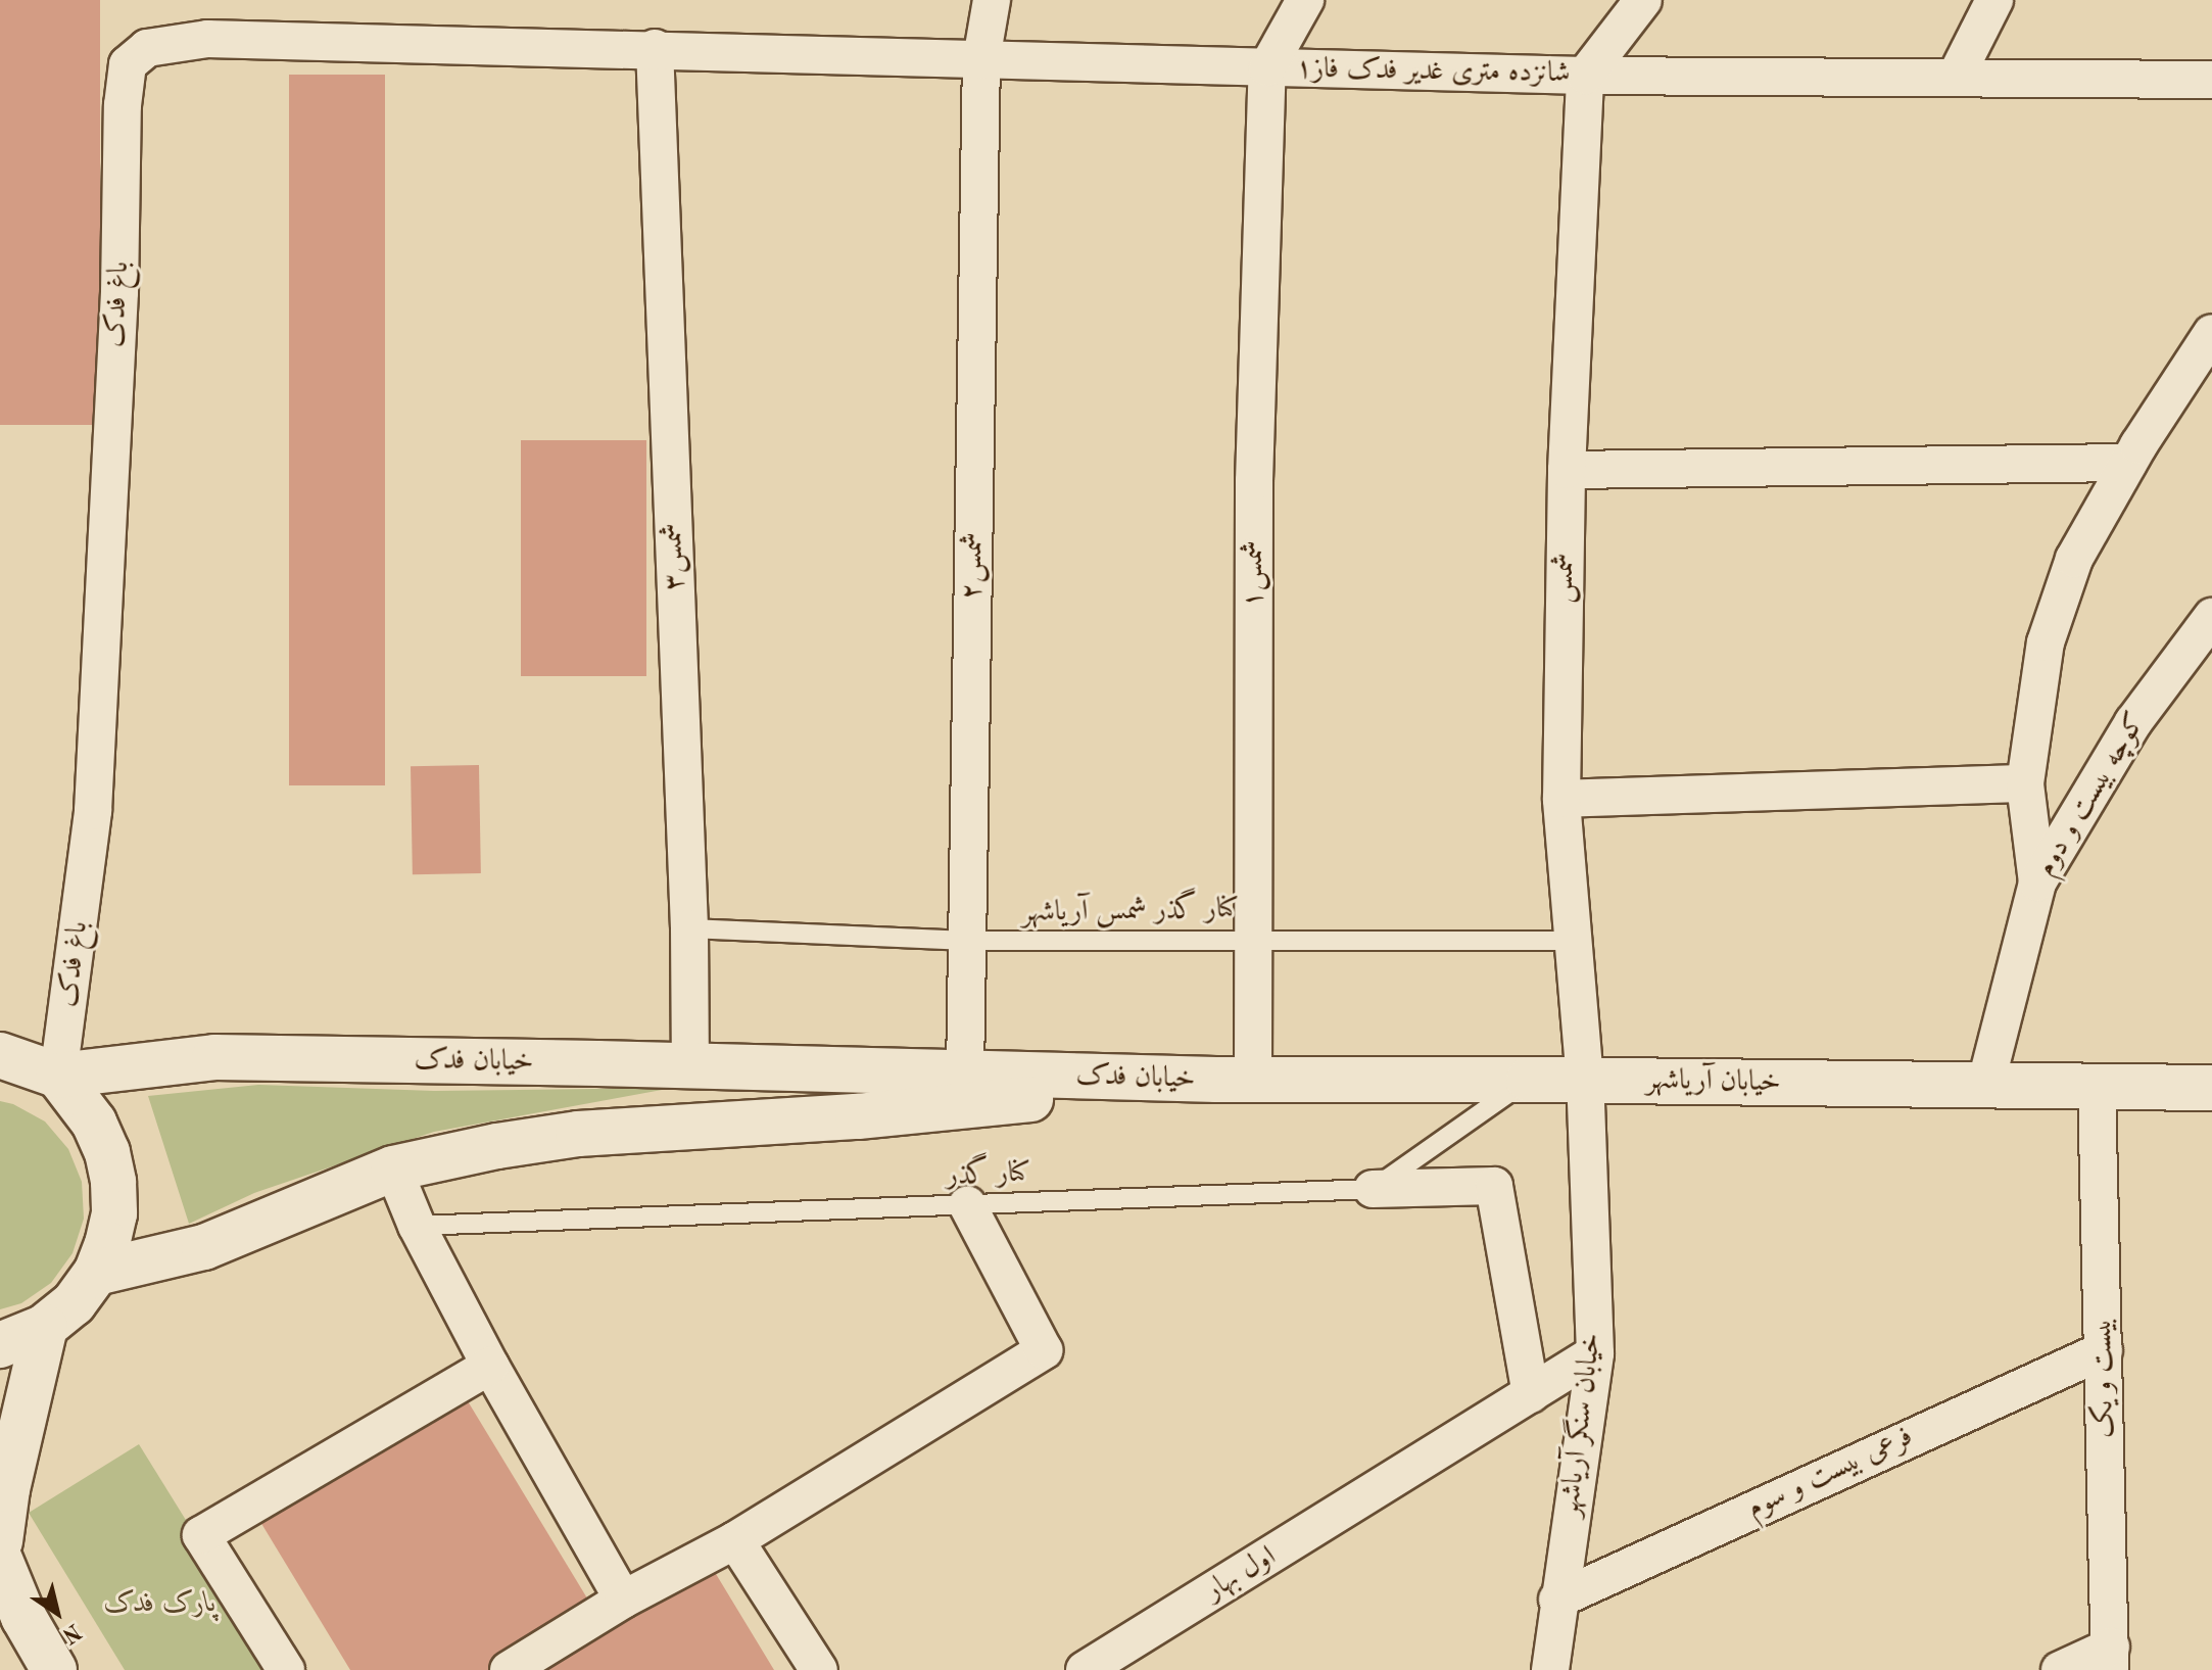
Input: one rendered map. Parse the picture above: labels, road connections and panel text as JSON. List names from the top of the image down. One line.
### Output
{"streets":{"main road":["خیابان فدک","خیابان آریاشهر"],"street":["شانزده متری غدیر فدک فاز۱","باغ فدک","شمس۳","شمس۲","شمس۱","شمس","کوچه بیست و دوم","بیست و یک","خیابان سنگر آریاشهر","فرعی بیست و سوم","اول بهار"],"lane":["کنار گذر شمس آریاشهر","کنار گذر"]},"crossings":[["شانزده متری غدیر فدک فاز۱","باغ فدک"],["شانزده متری غدیر فدک فاز۱","شمس۳"],["شانزده متری غدیر فدک فاز۱","شمس۲"],["شانزده متری غدیر فدک فاز۱","شمس۱"],["شانزده متری غدیر فدک فاز۱","شمس"],["باغ فدک","شمس۳"],["باغ فدک","خیابان فدک"],["شمس۳","کنار گذر شمس آریاشهر"],["شمس۳","خیابان فدک"],["شمس۲","کنار گذر شمس آریاشهر"],["شمس۲","خیابان فدک"],["شمس۱","کنار گذر شمس آریاشهر"],["شمس۱","خیابان فدک"],["شمس۱","خیابان آریاشهر"],["شمس","کنار گذر شمس آریاشهر"],["شمس","خیابان آریاشهر"],["شمس","خیابان سنگر آریاشهر"],["کوچه بیست و دوم","خیابان آریاشهر"],["خیابان فدک","خیابان آریاشهر"],["خیابان آریاشهر","بیست و یک"],["خیابان آریاشهر","خیابان سنگر آریاشهر"],["بیست و یک","فرعی بیست و سوم"],["خیابان سنگر آریاشهر","فرعی بیست و سوم"],["خیابان سنگر آریاشهر","اول بهار"]],"parks":["پارک فدک"],"north":"bottom right"}
